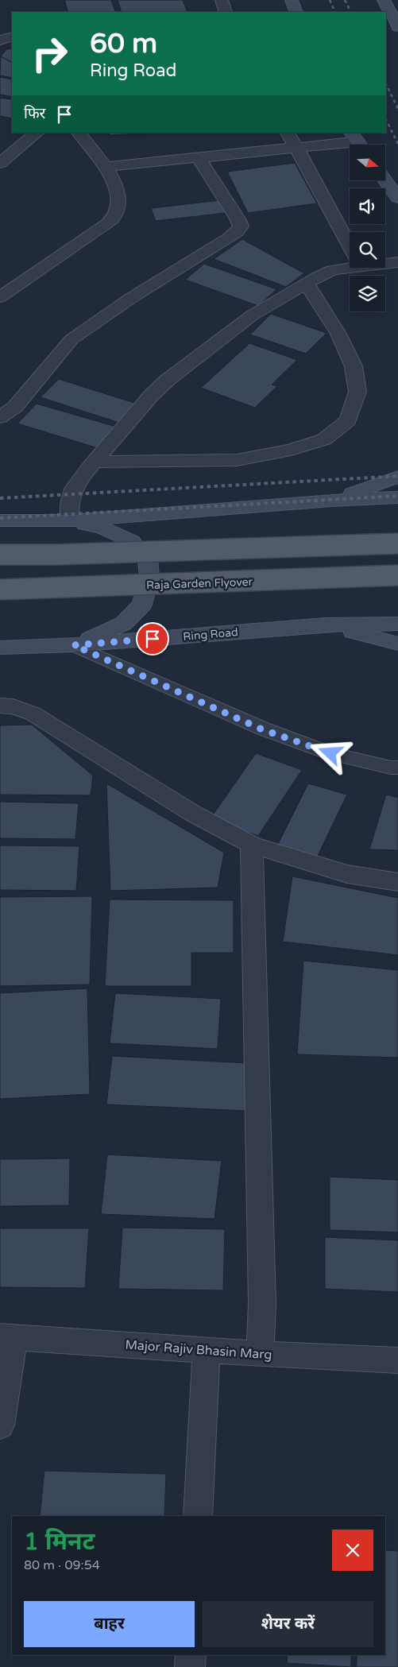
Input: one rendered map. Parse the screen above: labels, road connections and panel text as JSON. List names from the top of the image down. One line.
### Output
{"streets":{"main road":["Raja Garden Flyover","Ring Road"],"street":["Major Rajiv Bhasin Marg"]},"north":"right","page":{"turn":["60 m","Ring Road"],"then":"फिर","heading":["1 मिनट","80 m · 09:54"],"buttons":["बाहर","शेयर करें"]}}
